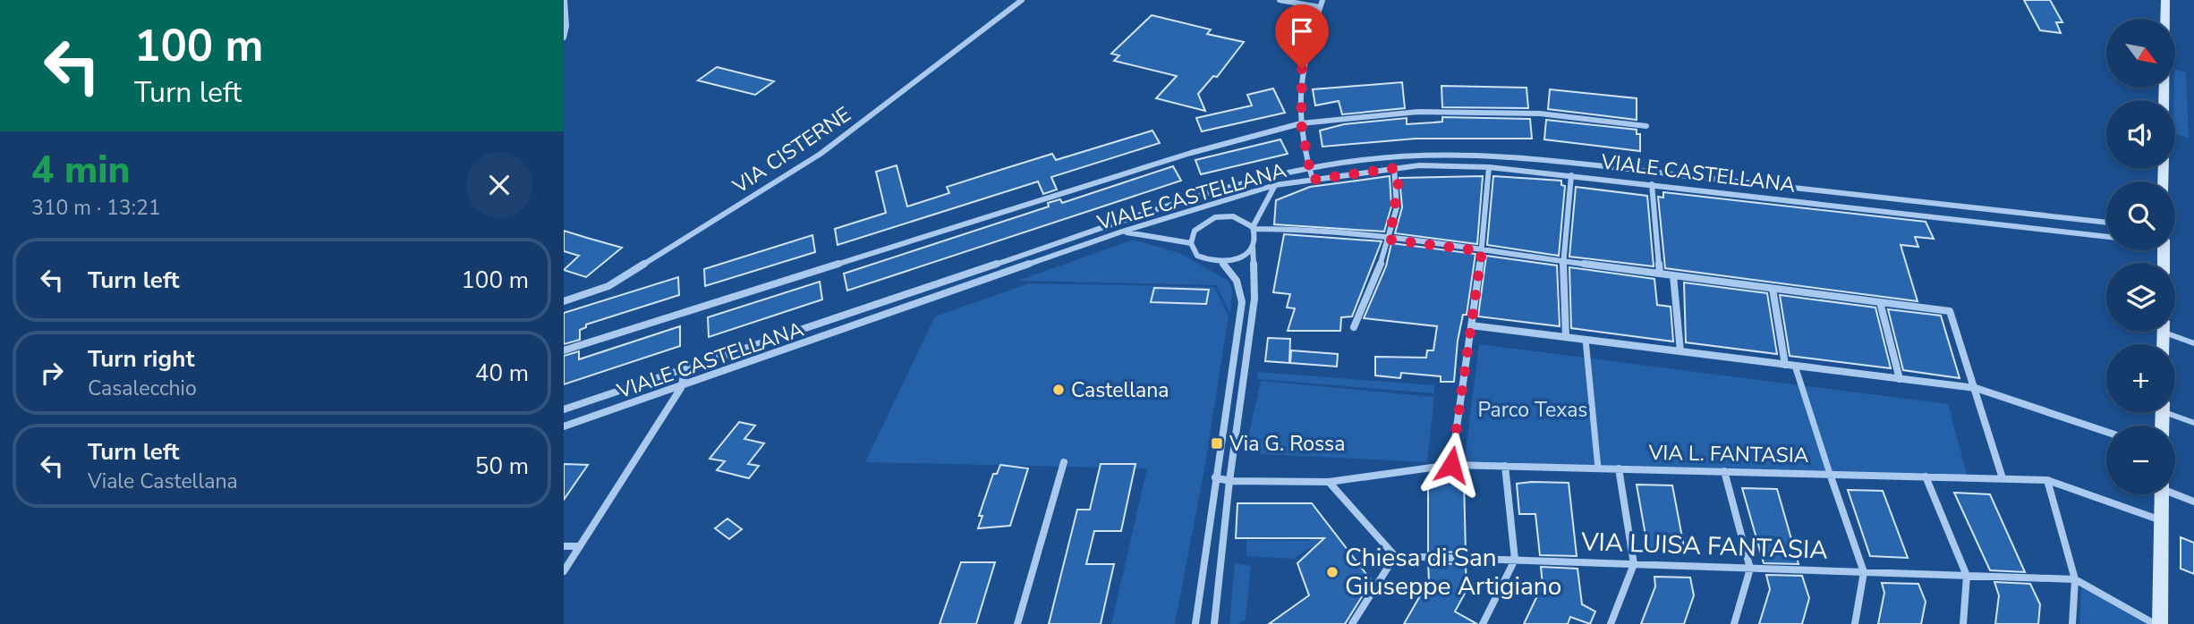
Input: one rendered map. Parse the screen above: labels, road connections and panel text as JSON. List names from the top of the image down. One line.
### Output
{"streets":{"street":["VIA CISTERNE","VIALE CASTELLANA","VIA L. FANTASIA","VIA LUISA FANTASIA"]},"parks":["Parco Texas"],"places":{"other":["Castellana","Chiesa di San Giuseppe Artigiano"],"transit":["Via G. Rossa"]},"north":"bottom right","page":{"turn":["100 m","Turn left"],"map_buttons":["+","−"],"heading":["4 min","310 m · 13:21"],"list":[{"name":"Turn left","value":"100 m"},{"name":"Turn right","note":"Casalecchio","value":"40 m"},{"name":"Turn left","note":"Viale Castellana","value":"50 m"}]}}
